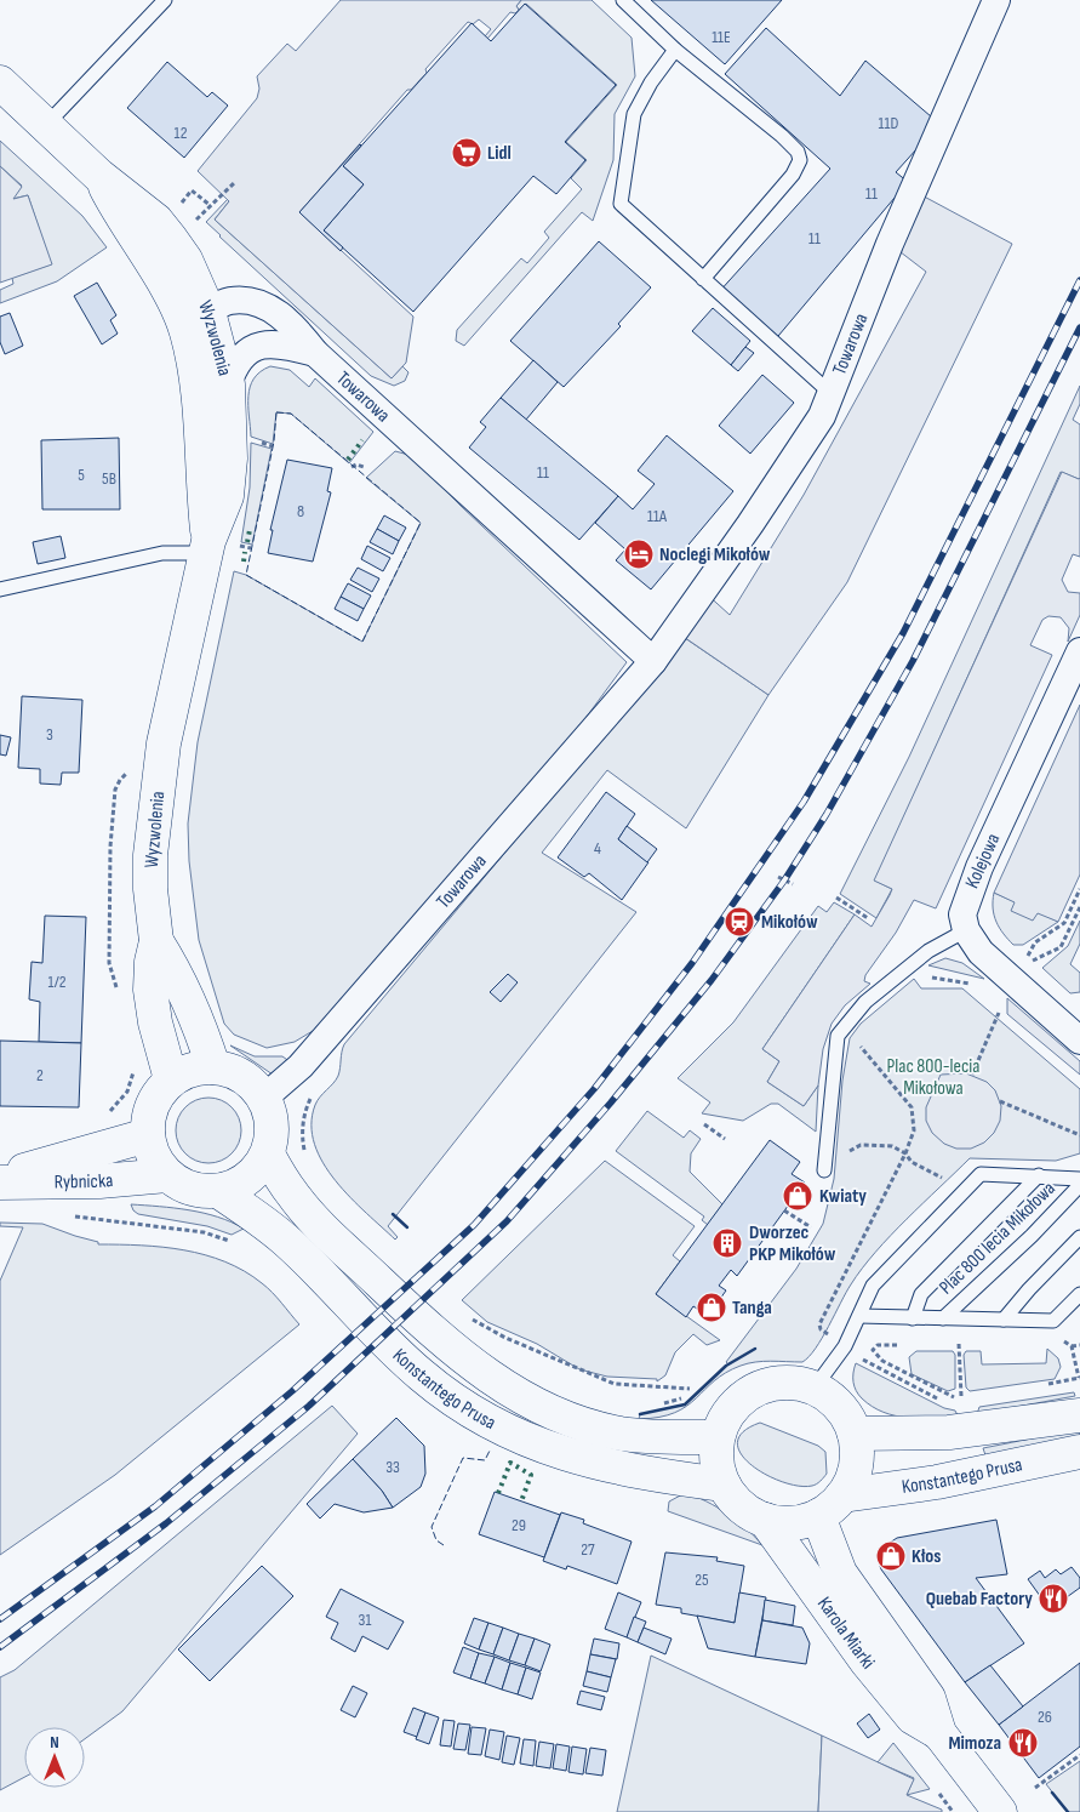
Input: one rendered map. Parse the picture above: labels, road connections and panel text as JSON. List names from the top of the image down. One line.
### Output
{"streets":{"street":["Wyzwolenia","Towarowa","Kolejowa","Rybnicka","Konstantego Prusa","Karola Miarki"],"lane":["Plac 800 lecia Mikołowa"]},"crossings":[["Wyzwolenia","Towarowa"],["Wyzwolenia","Rybnicka"],["Wyzwolenia","Konstantego Prusa"],["Towarowa","Rybnicka"],["Towarowa","Konstantego Prusa"],["Rybnicka","Konstantego Prusa"],["Plac 800 lecia Mikołowa","Konstantego Prusa"],["Plac 800 lecia Mikołowa","Karola Miarki"],["Konstantego Prusa","Karola Miarki"]],"parks":["Plac 800-lecia Mikołowa"],"places":{"supermarket":["Lidl"],"hotel":["Noclegi Mikołów"],"station":["Mikołów"],"shop":["Kwiaty","Tanga","Kłos"],"building":["Dworzec PKP Mikołów"],"restaurant":["Quebab Factory","Mimoza"]},"house_numbers":["11E","11D","12","11","11","11","5","5B","8","11A","3","4","1/2","2","33","29","27","25","31","26"],"north":"top"}
